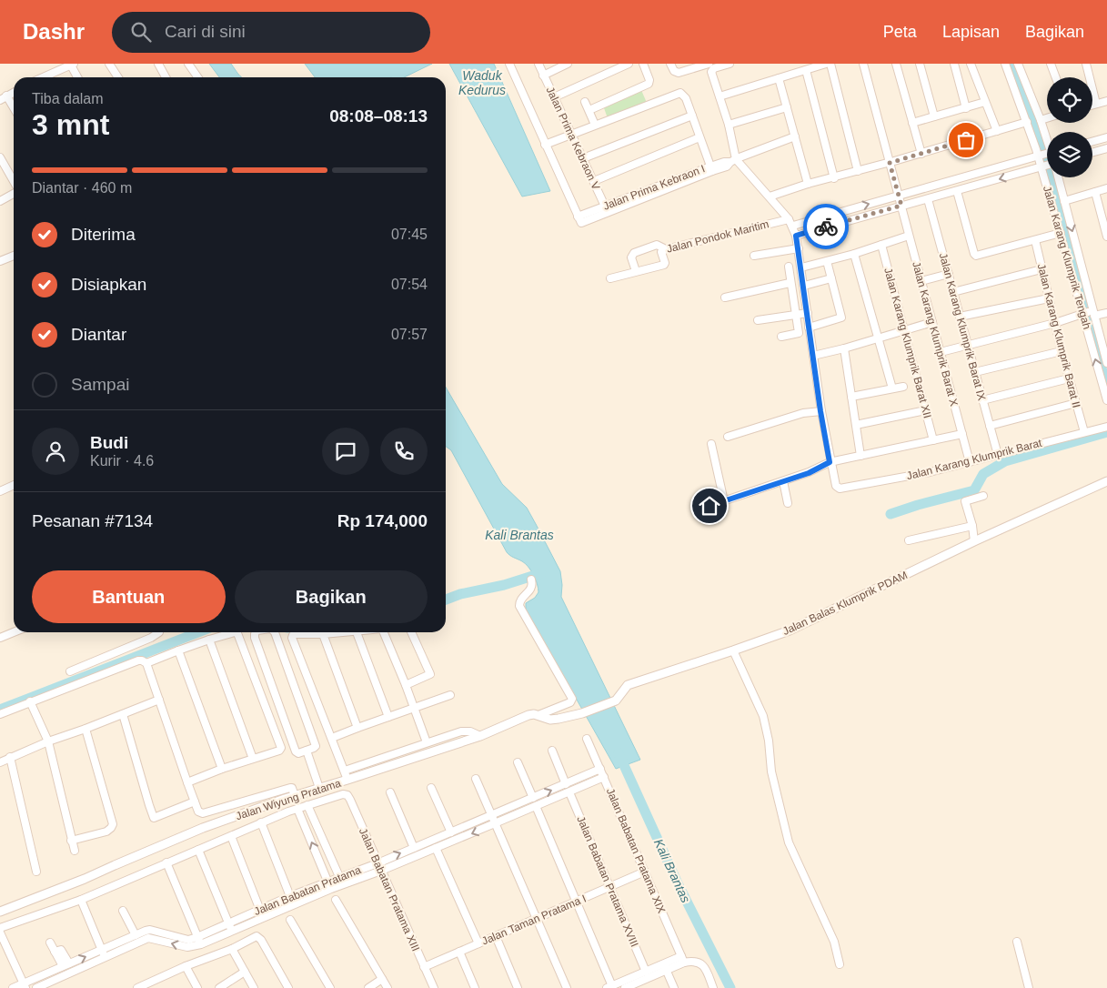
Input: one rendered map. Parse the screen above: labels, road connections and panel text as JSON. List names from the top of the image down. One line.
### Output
{"streets":{"street":["Jalan Prima Kebraon V","Jalan Prima Kebraon I","Jalan Pondok Maritim","Jalan Karang Klumprik Tengah","Jalan Karang Klumprik Barat IX","Jalan Karang Klumprik Barat X","Jalan Karang Klumprik Barat II","Jalan Karang Klumprik Barat XII","Jalan Karang Klumprik Barat","Jalan Balas Klumprik PDAM","Jalan Wiyung Pratama","Jalan Babatan Pratama XIX","Jalan Babatan Pratama XVIII","Jalan Babatan Pratama XIII","Jalan Babatan Pratama","Jalan Taman Pratama I"]},"crossings":[["Jalan Prima Kebraon V","Jalan Prima Kebraon I"],["Jalan Pondok Maritim","Jalan Karang Klumprik Tengah"],["Jalan Pondok Maritim","Jalan Karang Klumprik Barat X"],["Jalan Karang Klumprik Barat IX","Jalan Karang Klumprik Barat"],["Jalan Karang Klumprik Barat X","Jalan Karang Klumprik Barat"],["Jalan Karang Klumprik Barat II","Jalan Karang Klumprik Barat"],["Jalan Balas Klumprik PDAM","Jalan Wiyung Pratama"],["Jalan Wiyung Pratama","Jalan Babatan Pratama XIII"],["Jalan Babatan Pratama XIX","Jalan Babatan Pratama"],["Jalan Babatan Pratama XIX","Jalan Taman Pratama I"],["Jalan Babatan Pratama XVIII","Jalan Babatan Pratama"],["Jalan Babatan Pratama XVIII","Jalan Taman Pratama I"],["Jalan Babatan Pratama XIII","Jalan Babatan Pratama"],["Jalan Babatan Pratama XIII","Jalan Taman Pratama I"]],"water":["Waduk Kedurus","Kali Brantas"],"page":{"header":"Dashr","search":"Cari di sini","nav":["Peta","Lapisan","Bagikan"],"heading":["3 mnt","Tiba dalam","08:08–08:13"],"panel":["Budi","Kurir · 4.6","Pesanan #7134","Rp 174,000"],"bar":"Diantar · 460 m","list":[["Diterima","07:45"],["Disiapkan","07:54"],["Diantar","07:57"],"Sampai"],"buttons":["Bantuan","Bagikan"]}}
